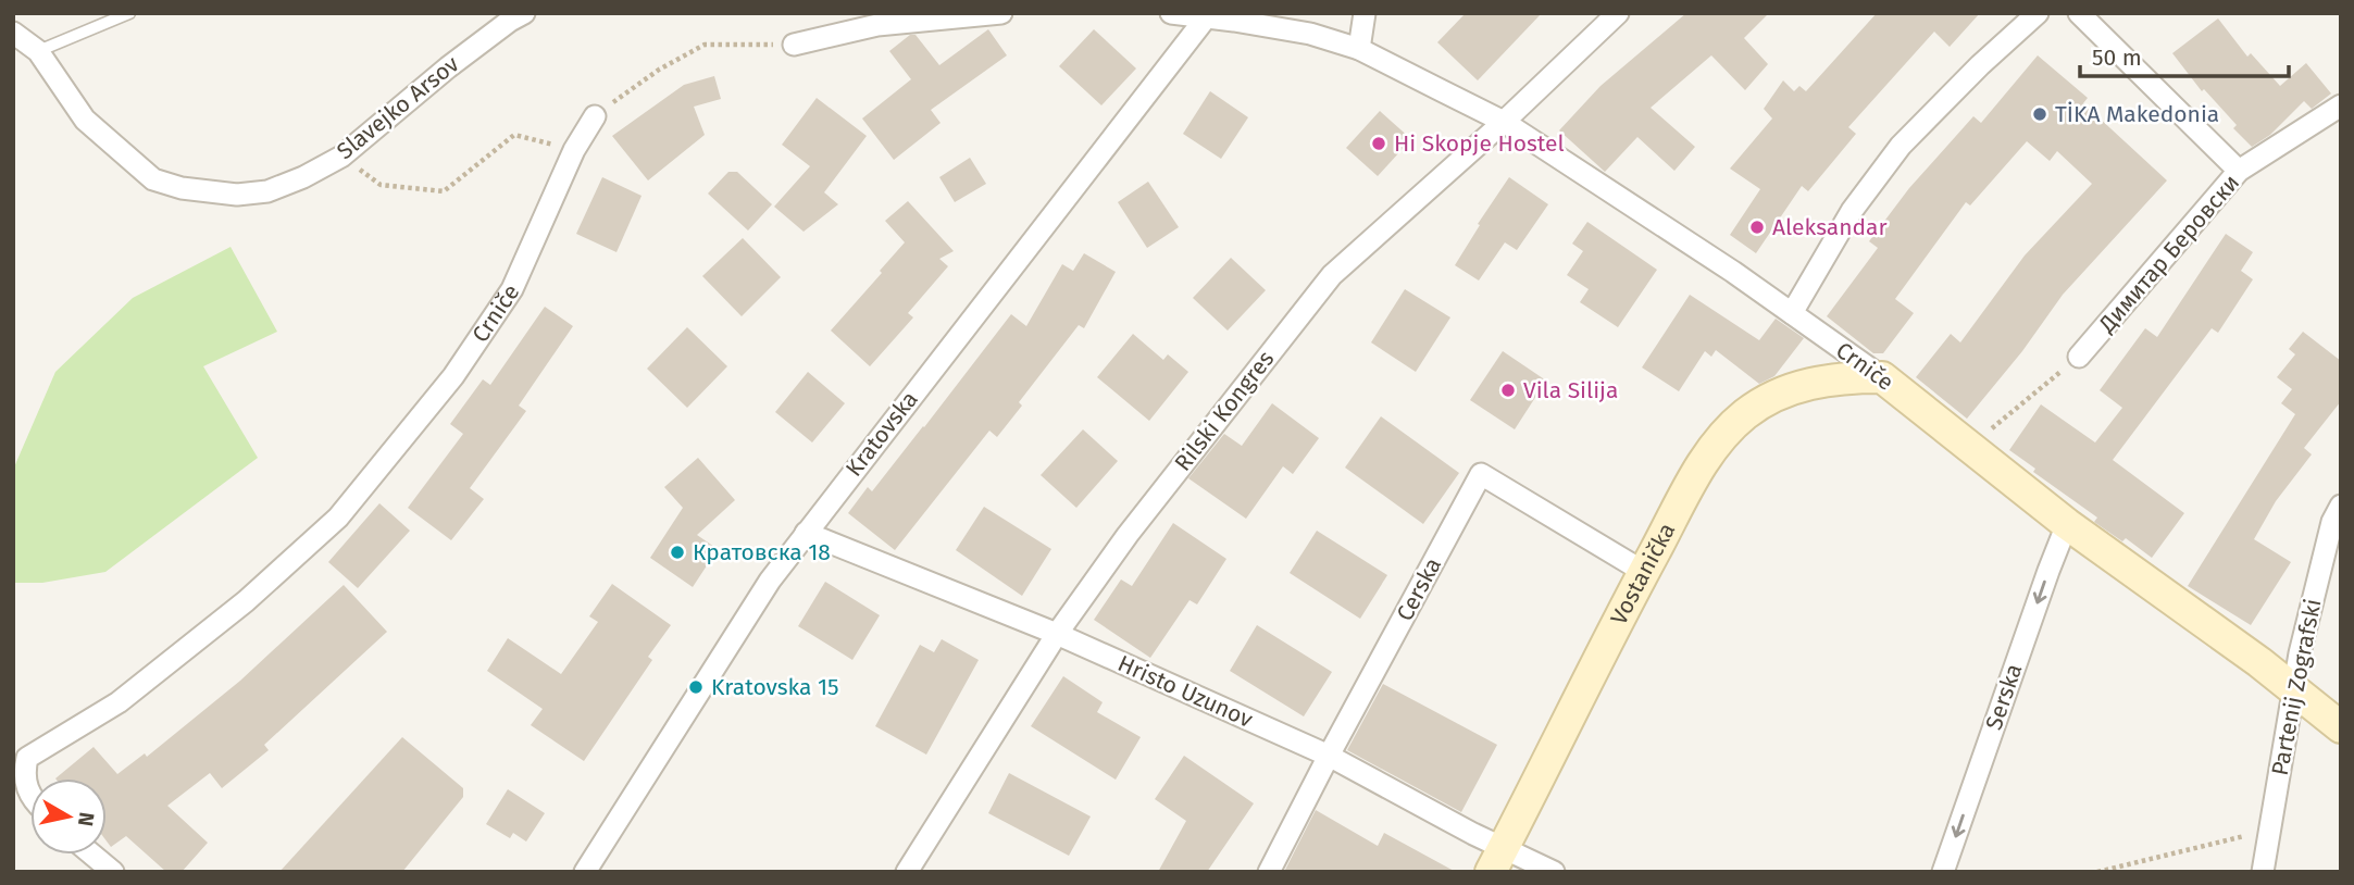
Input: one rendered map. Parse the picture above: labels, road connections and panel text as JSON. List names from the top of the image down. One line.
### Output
{"streets":{"street":["Slavejko Arsov","Димитар Беровски","Crniče","Rilski Kongres","Kratovska","Vostanička","Cerska","Partenij Zografski","Hristo Uzunov","Serska"]},"crossings":[["Crniče","Rilski Kongres"],["Crniče","Kratovska"],["Crniče","Vostanička"],["Crniče","Partenij Zografski"],["Crniče","Serska"],["Rilski Kongres","Hristo Uzunov"],["Kratovska","Hristo Uzunov"],["Vostanička","Cerska"],["Vostanička","Hristo Uzunov"],["Cerska","Hristo Uzunov"]],"one_way":["Serska"],"places":["TİKA Makedonia","Hi Skopje Hostel","Aleksandar","Vila Silija","Кратовска 18","Kratovska 15"],"scale_bar":"50 m","north":"right"}
